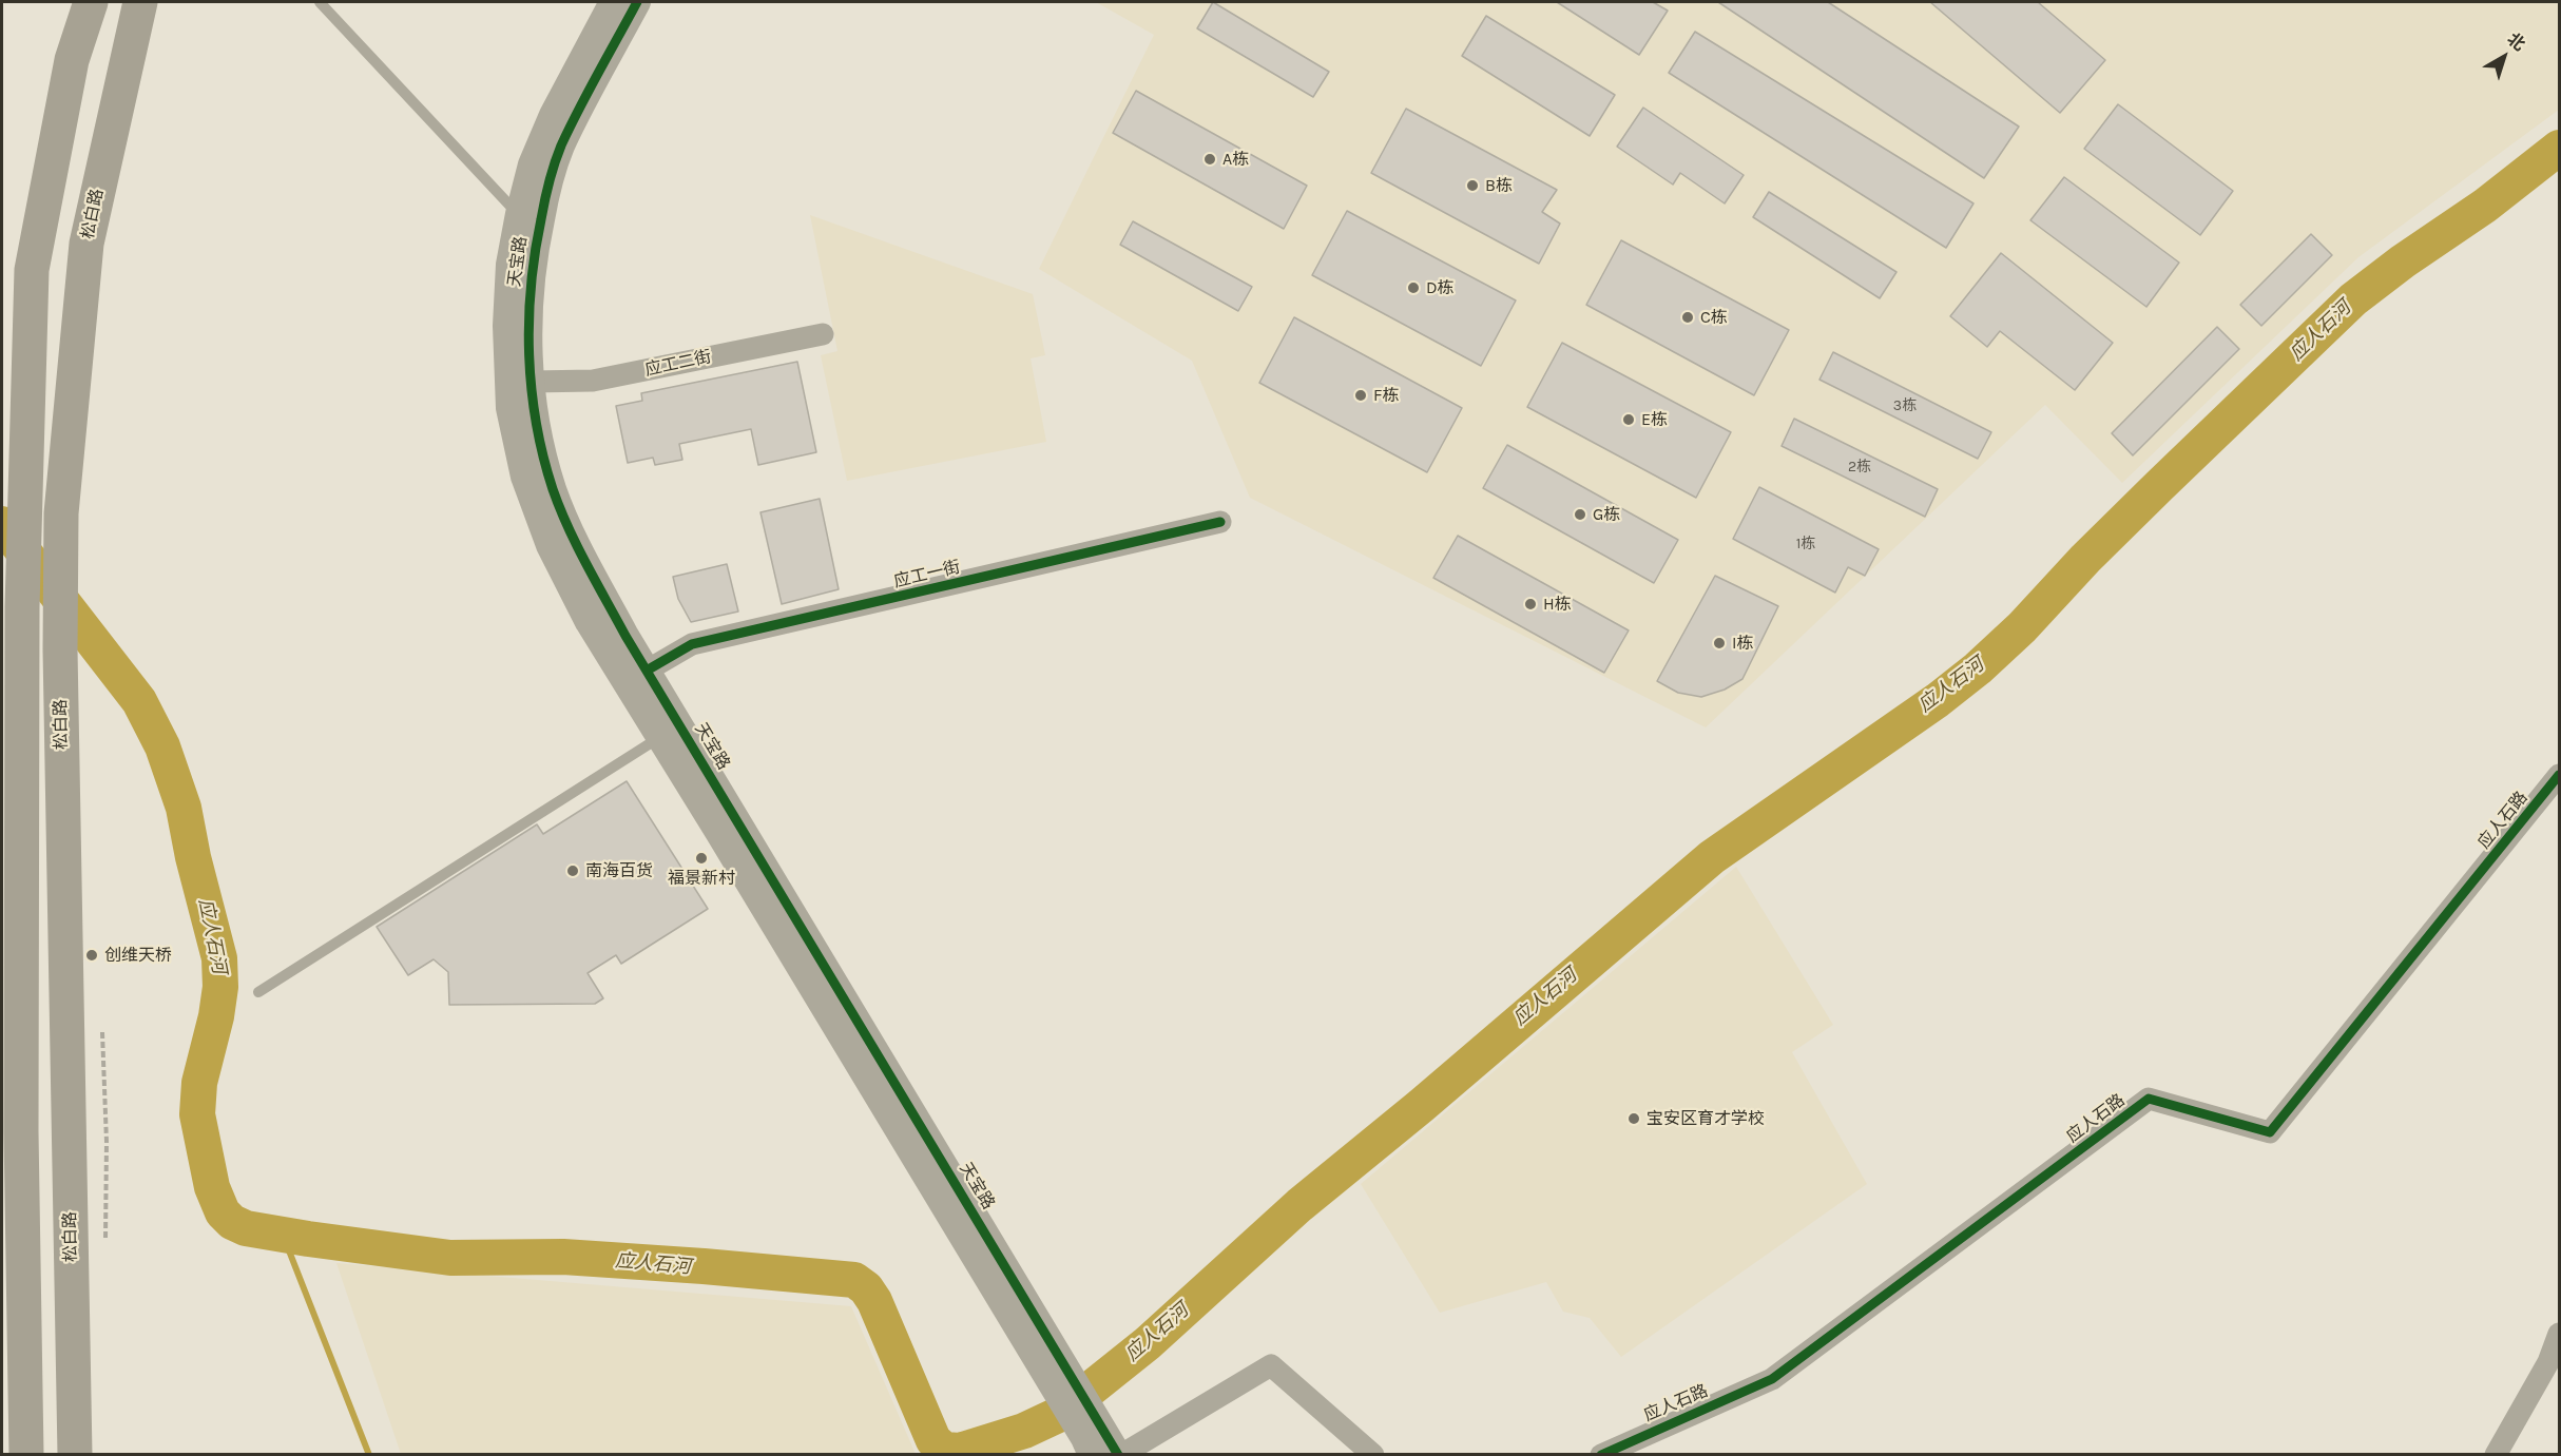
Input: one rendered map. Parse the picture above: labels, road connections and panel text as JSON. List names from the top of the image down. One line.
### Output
{"streets":{"main road":["松白路"],"street":["天宝路","应工二街","应工一街","应人石路"]},"crossings":[["天宝路","应工二街"],["天宝路","应工一街"]],"water":["应人石河"],"places":["A栋","B栋","D栋","C栋","F栋","E栋","G栋","H栋","I栋","福景新村","南海百货","创维天桥","宝安区育才学校"],"house_numbers":["3栋","2栋","1栋"],"north":"top right"}
